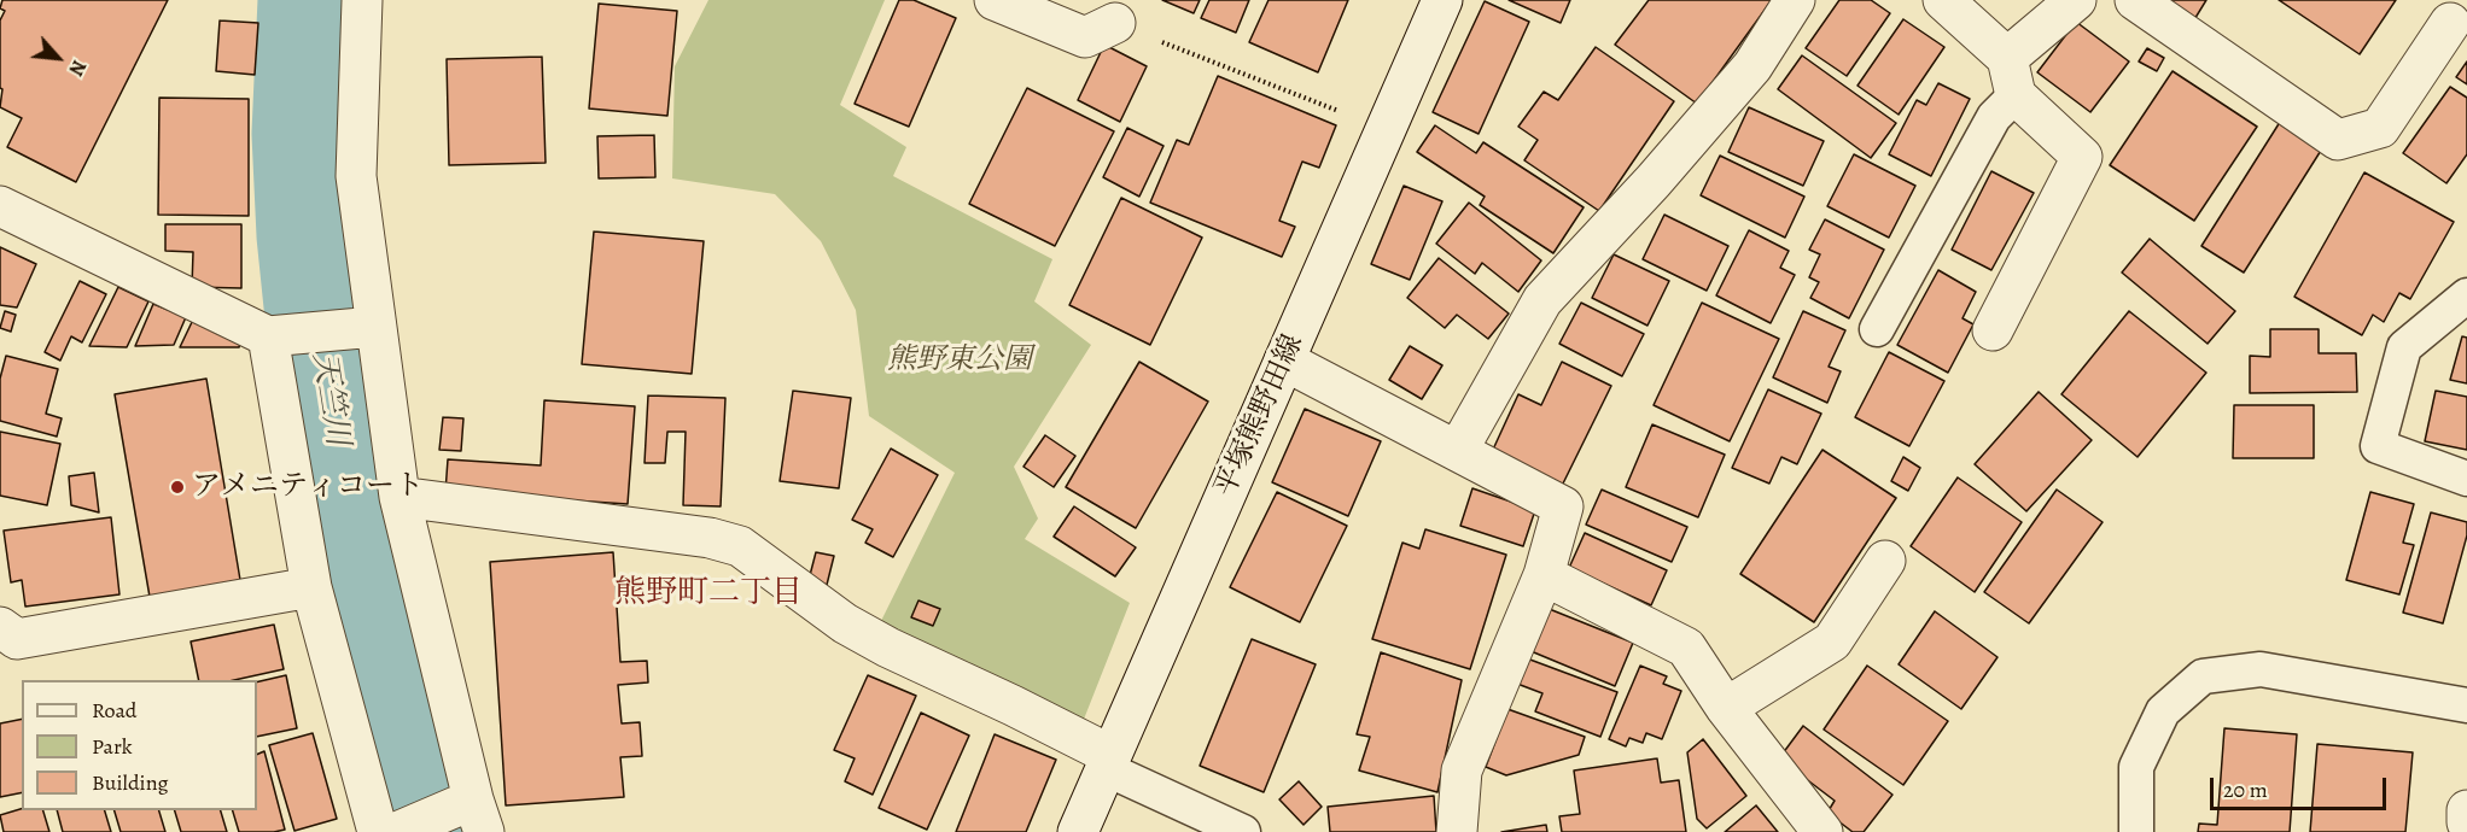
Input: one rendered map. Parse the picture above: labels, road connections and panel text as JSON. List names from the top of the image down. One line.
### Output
{"streets":{"street":["平塚熊野田線"]},"districts":["熊野町二丁目"],"water":["天竺川"],"parks":["熊野東公園"],"places":["アメニティコート"],"legend":["Road","Park","Building"],"scale_bar":"20 m","north":"bottom right"}
